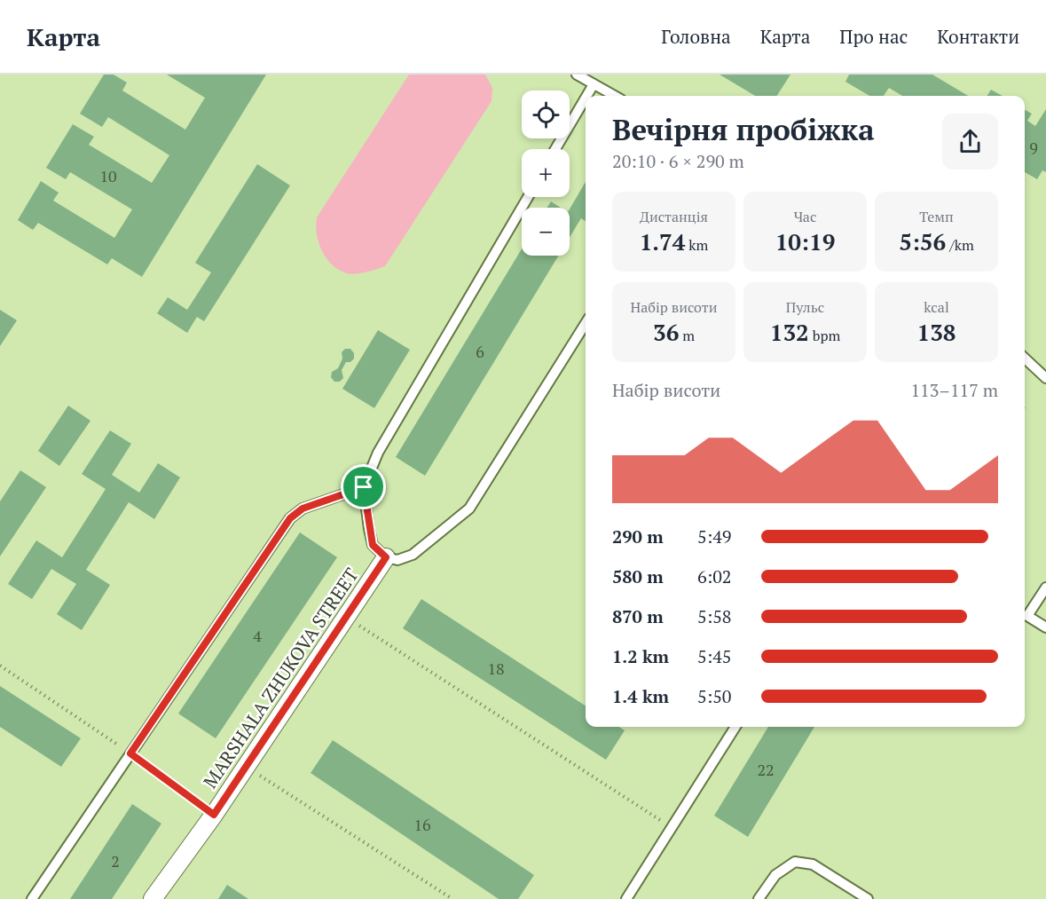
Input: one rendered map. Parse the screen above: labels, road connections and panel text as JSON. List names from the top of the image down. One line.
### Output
{"streets":{"street":["MARSHALA ZHUKOVA STREET"]},"house_numbers":["9","10","6","4","18","22","16","2"],"page":{"header":"Карта","nav":["Головна","Карта","Про нас","Контакти"],"map_buttons":["+","−"],"heading":["Вечірня пробіжка","20:10 · 6 × 290 m"],"stats":[["Дистанція","1.74 km"],["Час","10:19"],["Темп","5:56 /km"],["Набір висоти","36 m"],["Пульс","132 bpm"],["kcal","138"]],"chart":["Набір висоти","113–117 m"],"list":[{"name":"290 m","note":"5:49"},{"name":"580 m","note":"6:02"},{"name":"870 m","note":"5:58"},{"name":"1.2 km","note":"5:45"},{"name":"1.4 km","note":"5:50"}]}}
